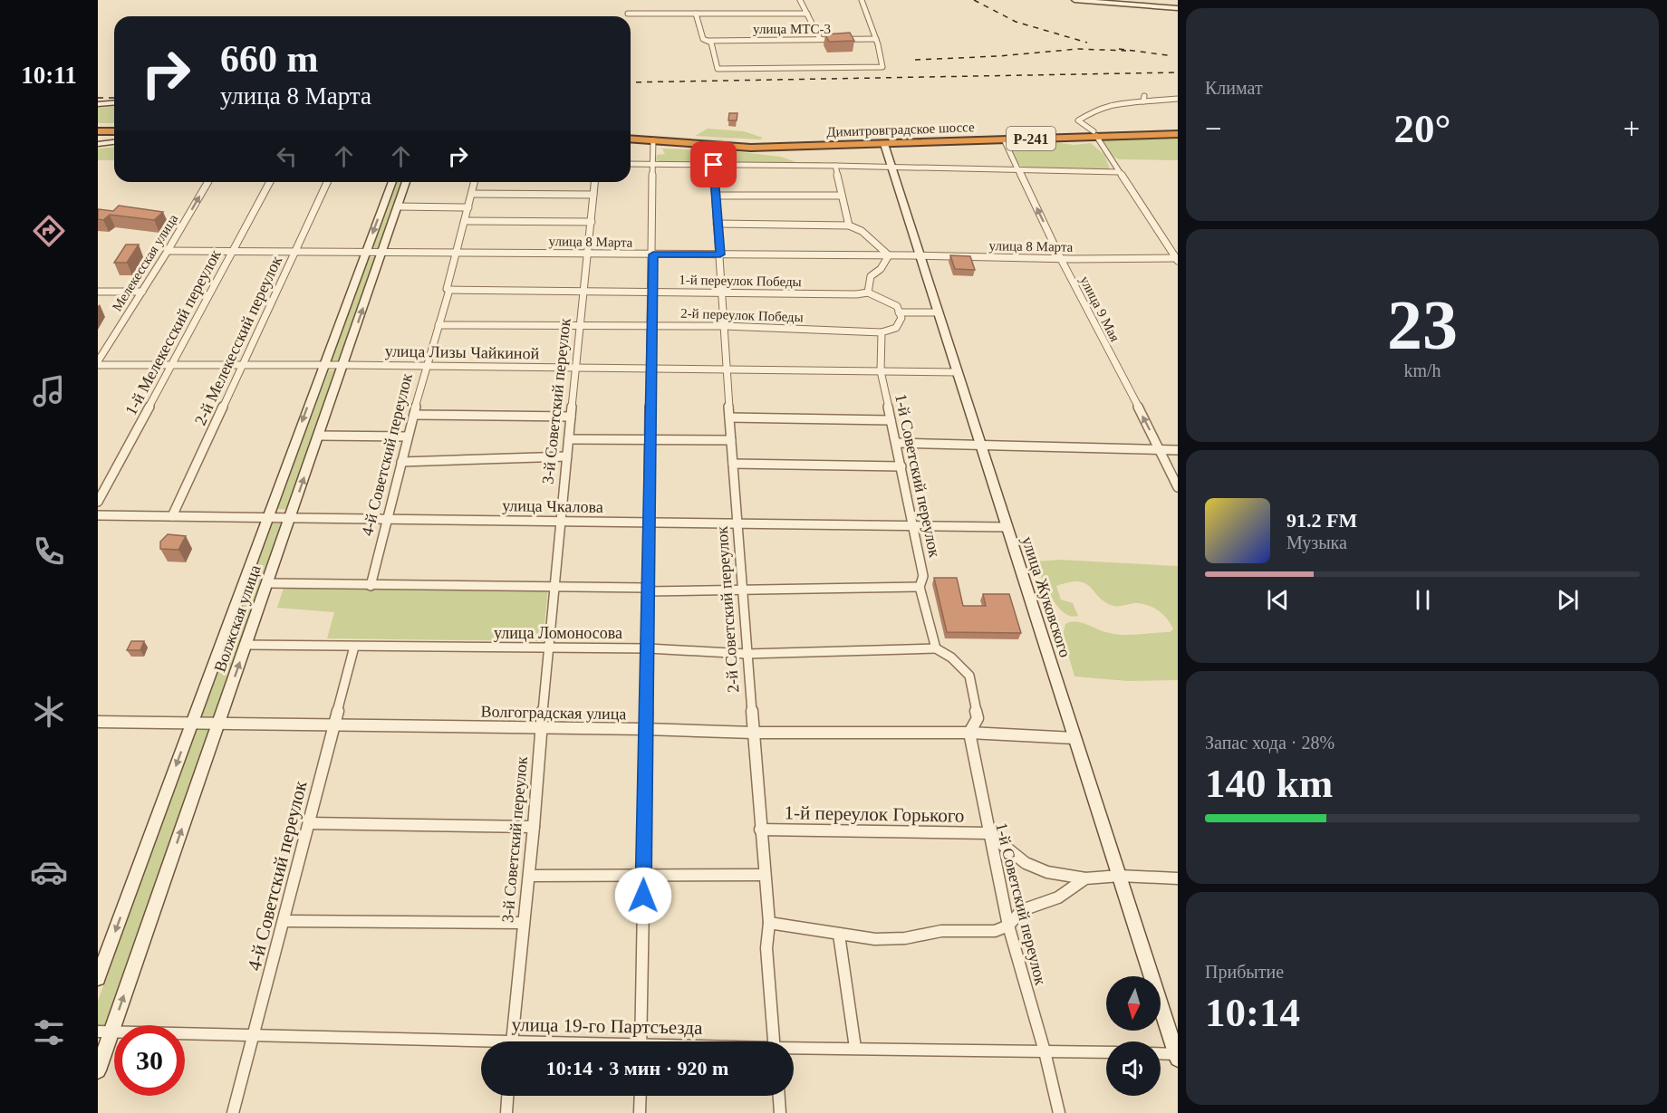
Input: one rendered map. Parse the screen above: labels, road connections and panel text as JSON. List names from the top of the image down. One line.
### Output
{"streets":{"highway":["Димитровградское шоссе","Р-241"],"main road":["улица Жуковского","Волжская улица"],"street":["улица МТС-3","улица 8 Марта","Мелекесская улица","1-й переулок Победы","улица 9 Мая","2-й переулок Победы","1-й Мелекесский переулок","2-й Мелекесский переулок","улица Лизы Чайкиной","3-й Советский переулок","4-й Советский переулок","1-й Советский переулок","улица Чкалова","2-й Советский переулок","улица Ломоносова","Волгоградская улица","1-й переулок Горького","улица 19-го Партсъезда"]},"crossings":[["Димитровградское шоссе","улица 9 Мая"],["Димитровградское шоссе","улица Жуковского"],["улица 8 Марта","Мелекесская улица"],["улица 8 Марта","улица 9 Мая"],["улица 8 Марта","1-й Мелекесский переулок"],["улица 8 Марта","2-й Мелекесский переулок"],["улица 8 Марта","3-й Советский переулок"],["улица 8 Марта","4-й Советский переулок"],["улица 8 Марта","улица Жуковского"],["улица 8 Марта","2-й Советский переулок"],["улица 8 Марта","Волжская улица"],["Мелекесская улица","улица Лизы Чайкиной"],["1-й переулок Победы","3-й Советский переулок"],["1-й переулок Победы","4-й Советский переулок"],["1-й переулок Победы","2-й Советский переулок"],["2-й переулок Победы","3-й Советский переулок"],["2-й переулок Победы","4-й Советский переулок"],["2-й переулок Победы","1-й Советский переулок"],["2-й переулок Победы","2-й Советский переулок"],["1-й Мелекесский переулок","улица Лизы Чайкиной"],["2-й Мелекесский переулок","улица Лизы Чайкиной"],["2-й Мелекесский переулок","улица Чкалова"],["улица Лизы Чайкиной","3-й Советский переулок"],["улица Лизы Чайкиной","4-й Советский переулок"],["улица Лизы Чайкиной","1-й Советский переулок"],["улица Лизы Чайкиной","улица Жуковского"],["улица Лизы Чайкиной","2-й Советский переулок"],["улица Лизы Чайкиной","Волжская улица"],["3-й Советский переулок","улица Чкалова"],["3-й Советский переулок","улица Ломоносова"],["3-й Советский переулок","Волгоградская улица"],["4-й Советский переулок","улица Чкалова"],["4-й Советский переулок","улица Ломоносова"],["4-й Советский переулок","Волгоградская улица"],["4-й Советский переулок","улица 19-го Партсъезда"],["1-й Советский переулок","улица Чкалова"],["1-й Советский переулок","улица Ломоносова"],["1-й Советский переулок","Волгоградская улица"],["1-й Советский переулок","1-й переулок Горького"],["1-й Советский переулок","улица 19-го Партсъезда"],["улица Чкалова","улица Жуковского"],["улица Чкалова","2-й Советский переулок"],["улица Чкалова","Волжская улица"],["улица Жуковского","Волгоградская улица"],["2-й Советский переулок","улица Ломоносова"],["2-й Советский переулок","Волгоградская улица"],["2-й Советский переулок","1-й переулок Горького"],["Волжская улица","улица Ломоносова"],["Волжская улица","Волгоградская улица"],["Волжская улица","улица 19-го Партсъезда"]],"one_way":["Мелекесская улица","улица 9 Мая"],"north":"bottom","page":{"tabs":"10:11","tile":["Климат",["23","km/h"],["Запас хода · 28%","140 km"],["Прибытие","10:14"]],"turn":["660 m","улица 8 Марта"],"heat":["−","20°","+"],"song":["91.2 FM","Музыка"],"limit":"30","trip":"10:14 · 3 мин · 920 m"}}
